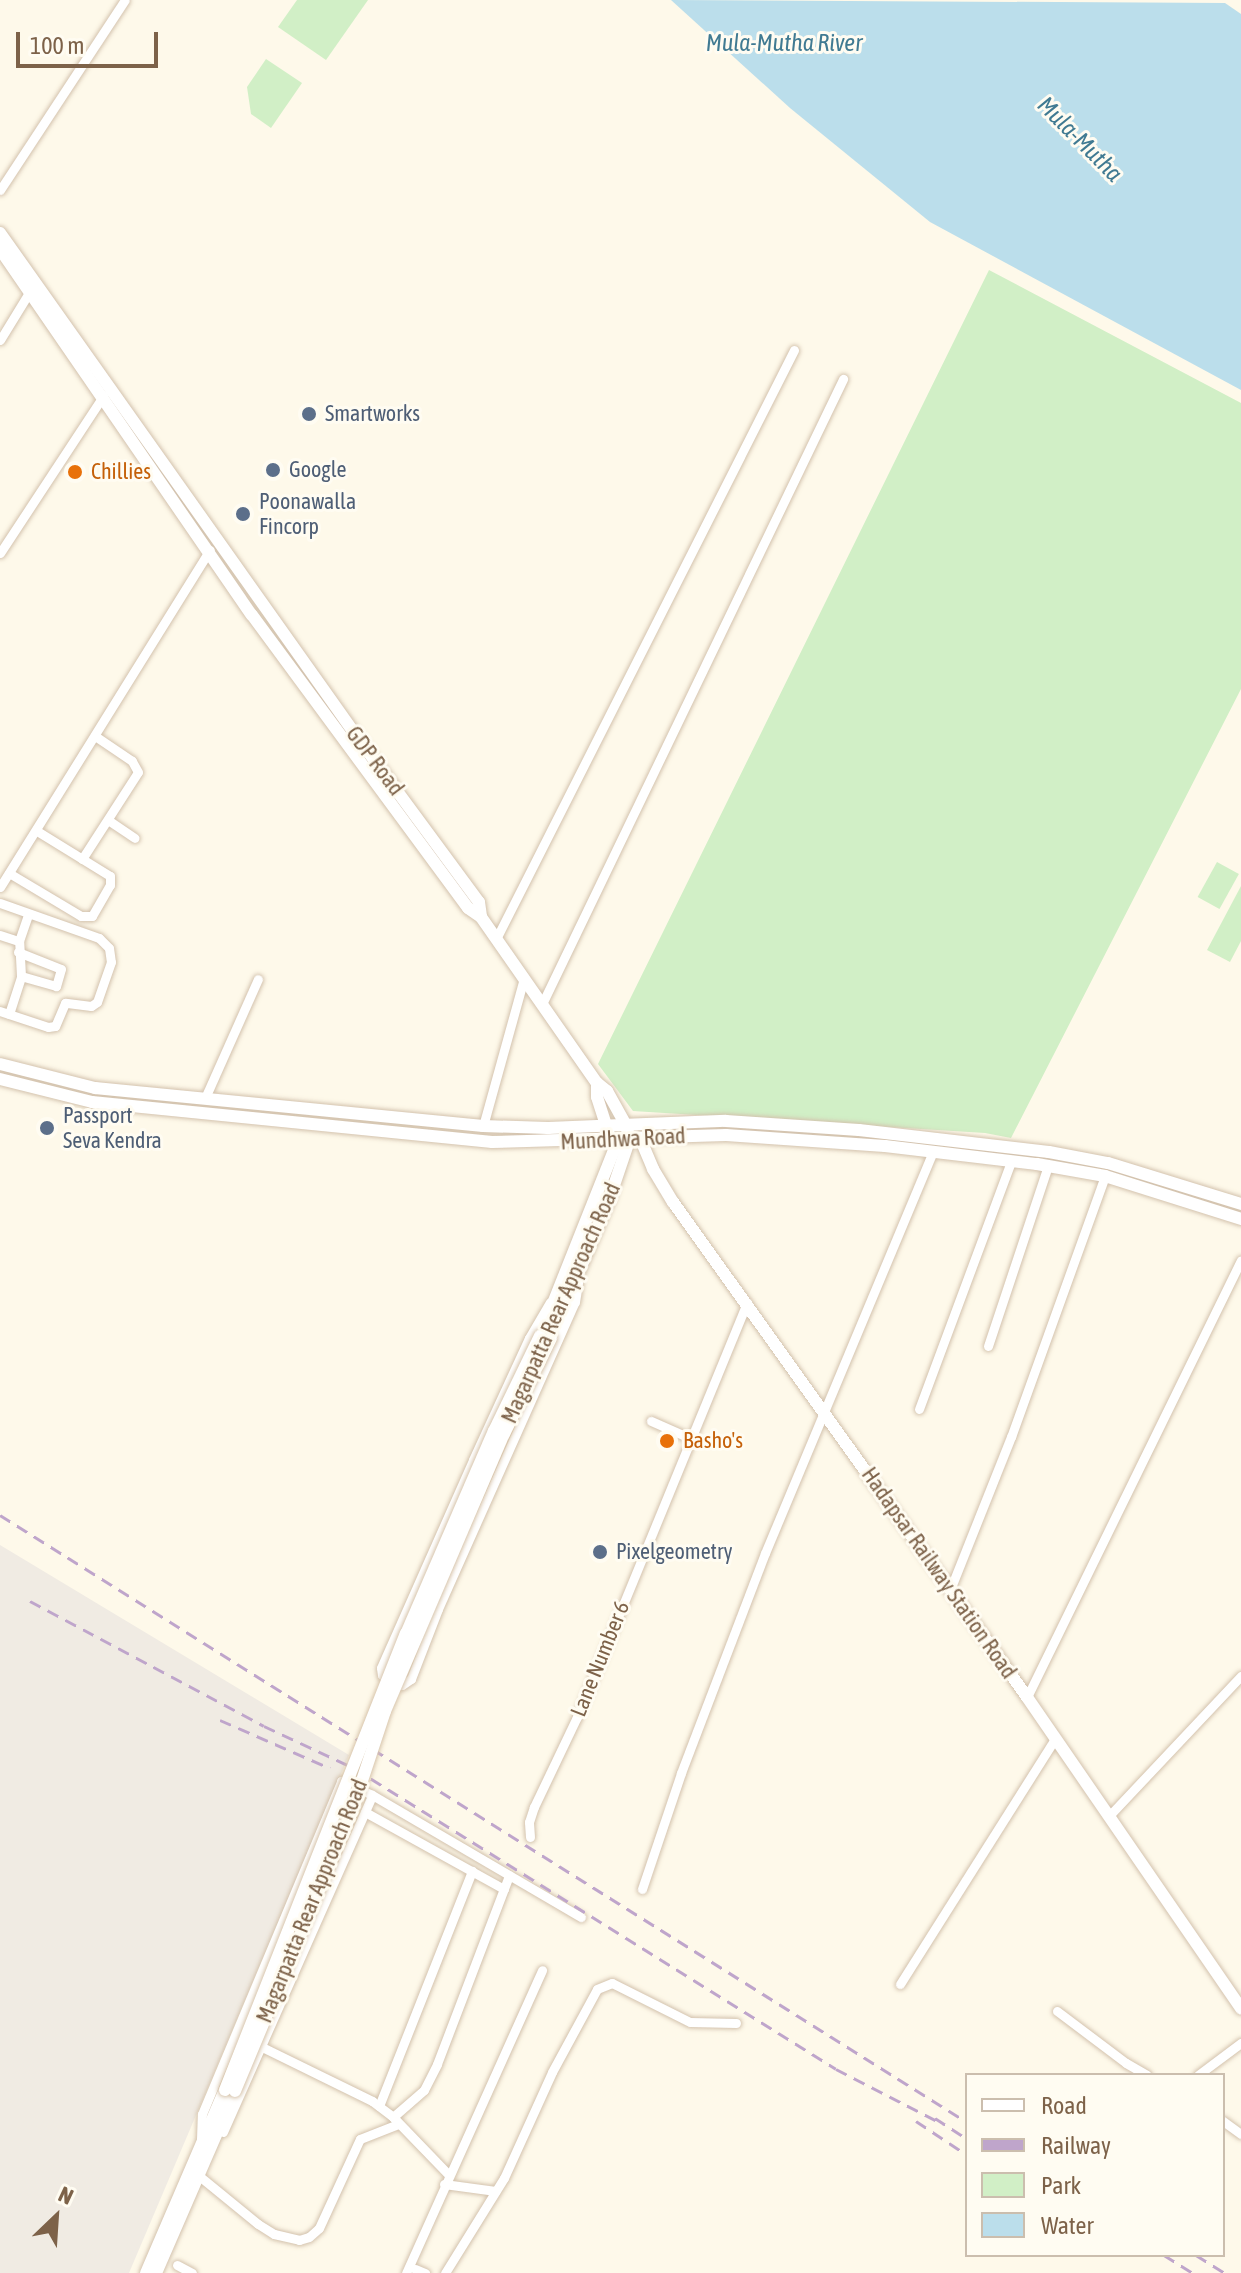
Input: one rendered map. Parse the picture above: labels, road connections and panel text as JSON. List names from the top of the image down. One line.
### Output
{"streets":{"main road":["GDP Road","Mundhwa Road","Magarpatta Rear Approach Road","Hadapsar Railway Station Road"],"street":["Lane Number 6"]},"crossings":[["GDP Road","Magarpatta Rear Approach Road"],["Mundhwa Road","Magarpatta Rear Approach Road"],["Mundhwa Road","Hadapsar Railway Station Road"],["Magarpatta Rear Approach Road","Hadapsar Railway Station Road"],["Hadapsar Railway Station Road","Lane Number 6"]],"water":["Mula-Mutha River","Mula-Mutha"],"places":["Smartworks","Google","Chillies","Poonawalla Fincorp","Passport Seva Kendra","Basho's","Pixelgeometry"],"legend":["Road","Railway","Park","Water"],"scale_bar":"100 m","north":"top right"}
